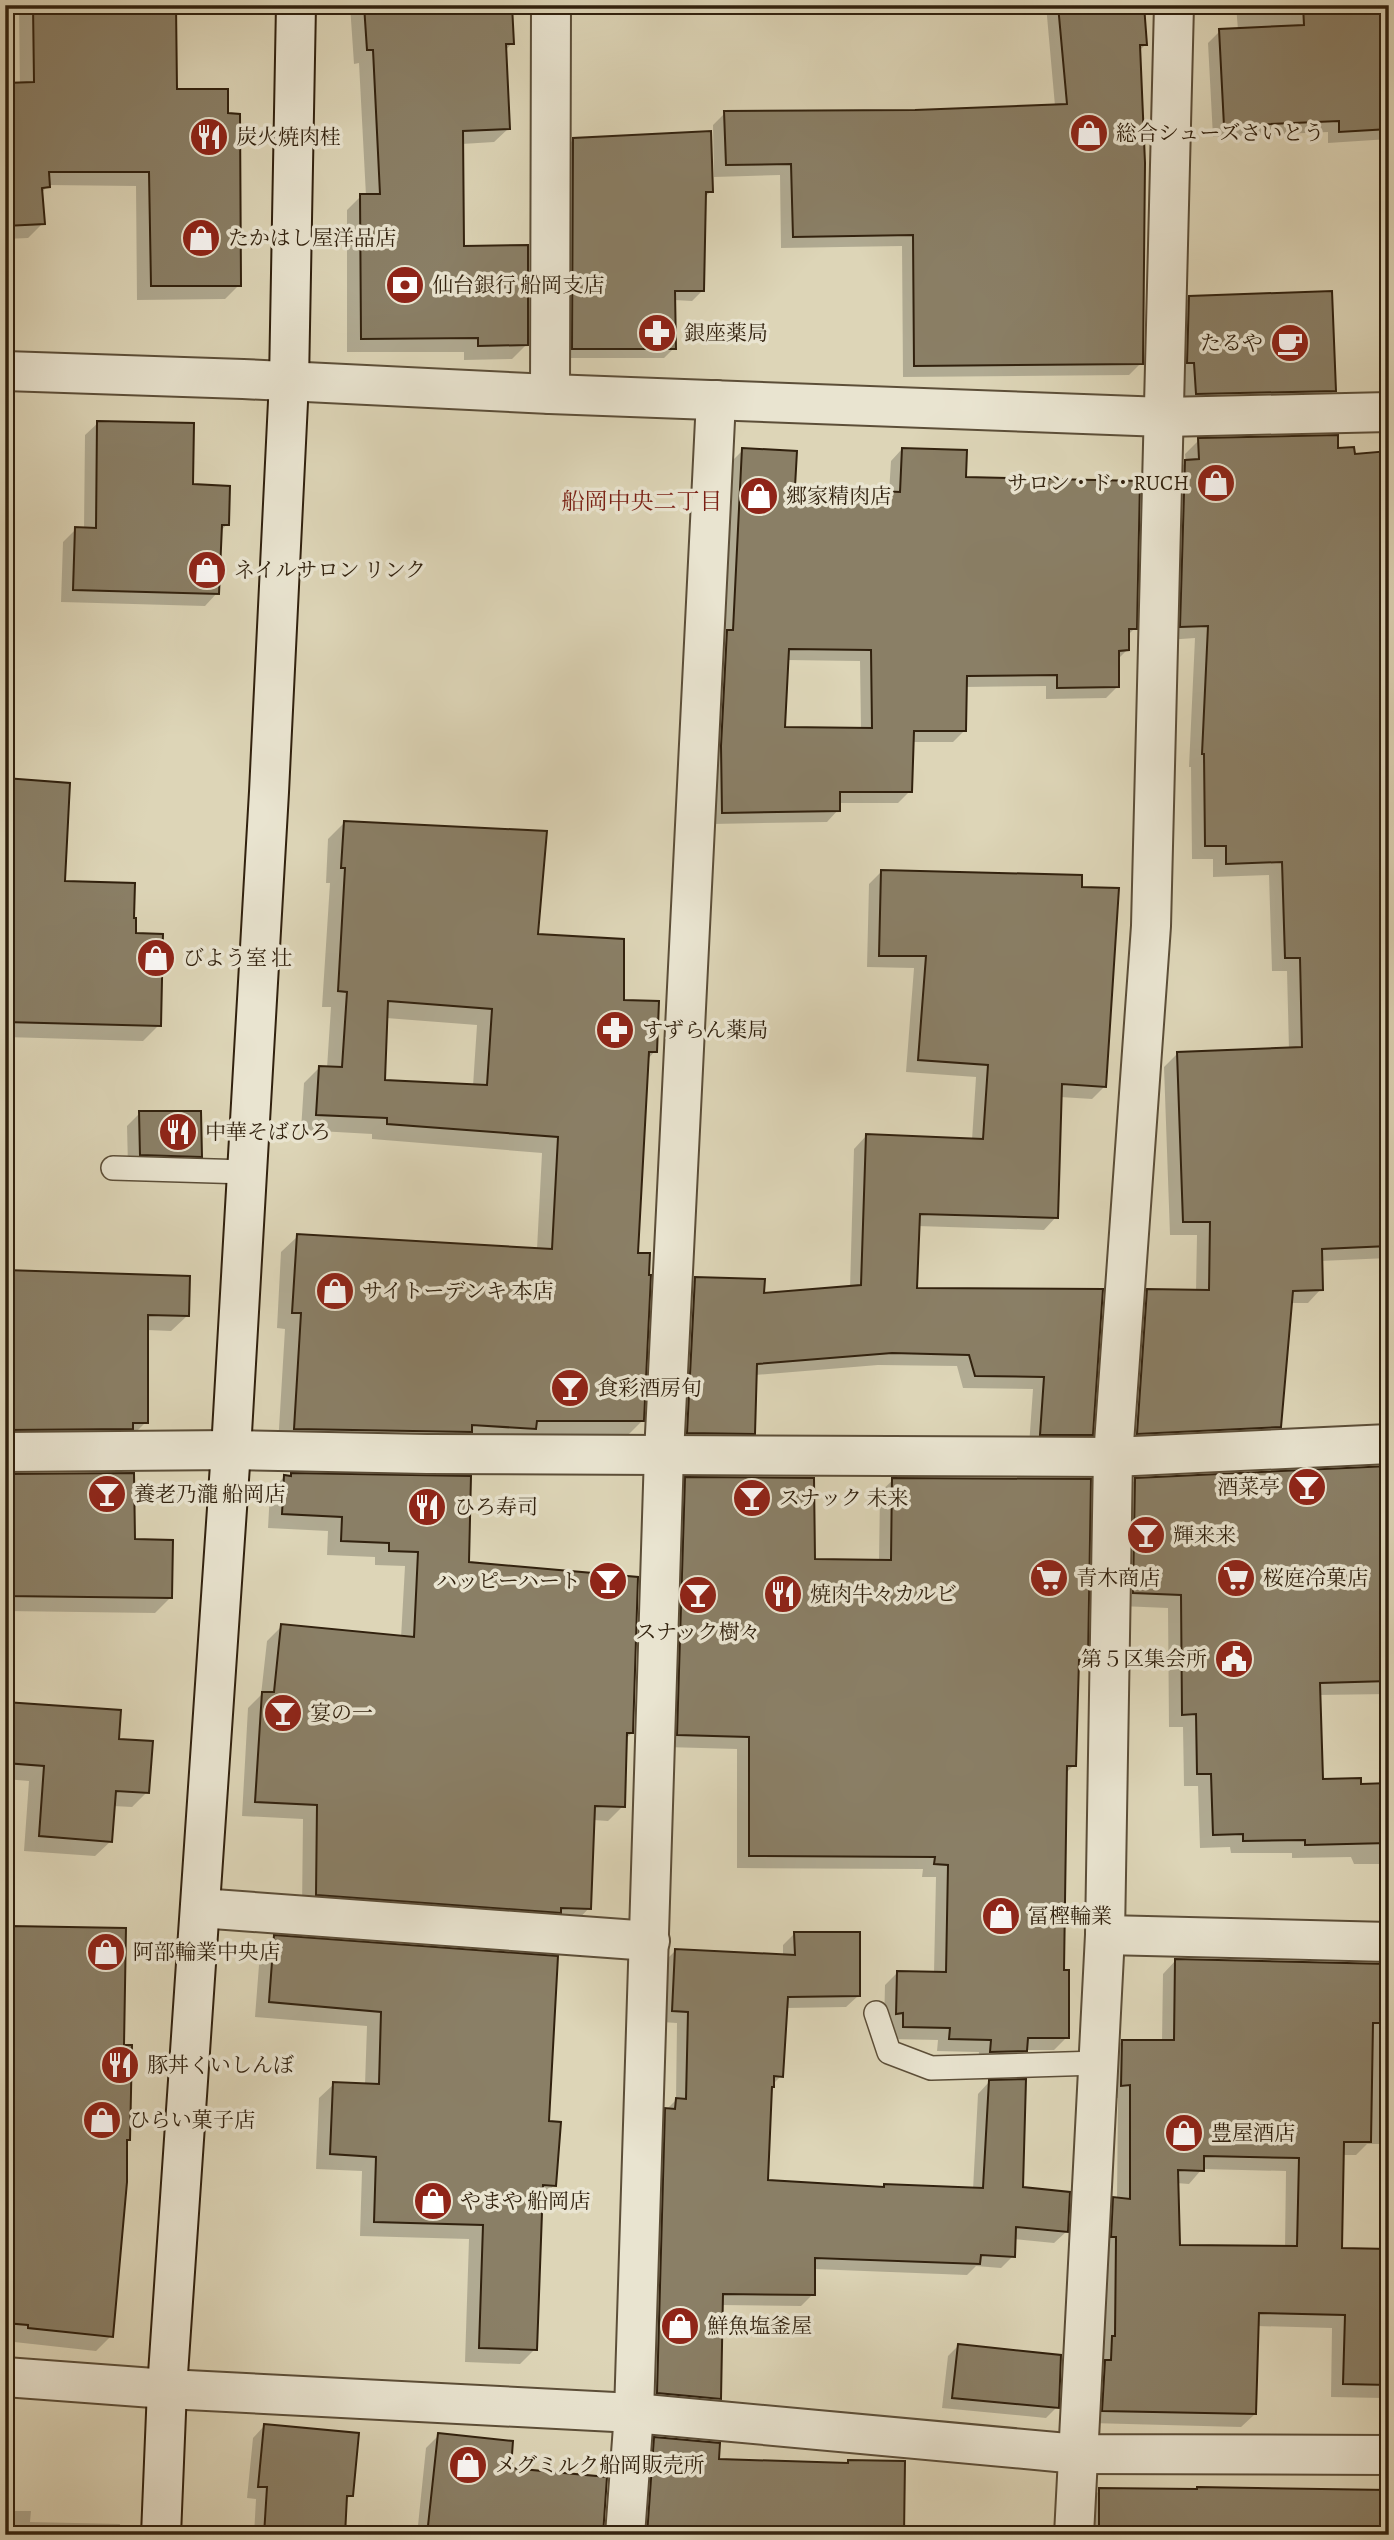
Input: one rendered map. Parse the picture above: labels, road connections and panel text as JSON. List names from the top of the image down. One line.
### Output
{"districts":["船岡中央二丁目"],"places":{"shop":["総合シューズさいとう","たかはし屋洋品店","サロン・ド・RUCH","郷家精肉店","ネイルサロン リンク","びよう室 壮","サイトーデンキ 本店","冨樫輪業","阿部輪業中央店","ひらい菓子店","豊屋酒店","やまや 船岡店","鮮魚塩釜屋","メグミルク船岡販売所"],"restaurant":["炭火焼肉桂","中華そばひろ","ひろ寿司","焼肉牛々カルビ","豚丼くいしんぼ"],"bank":["仙台銀行 船岡支店"],"pharmacy":["銀座薬局","すずらん薬局"],"cafe":["たるや"],"bar":["食彩酒房旬","酒菜亭","養老乃瀧 船岡店","スナック 未来","輝来来","ハッピーハート","スナック樹々","宴の一"],"supermarket":["青木商店","桜庭冷菓店"],"public building":["第５区集会所"]}}
